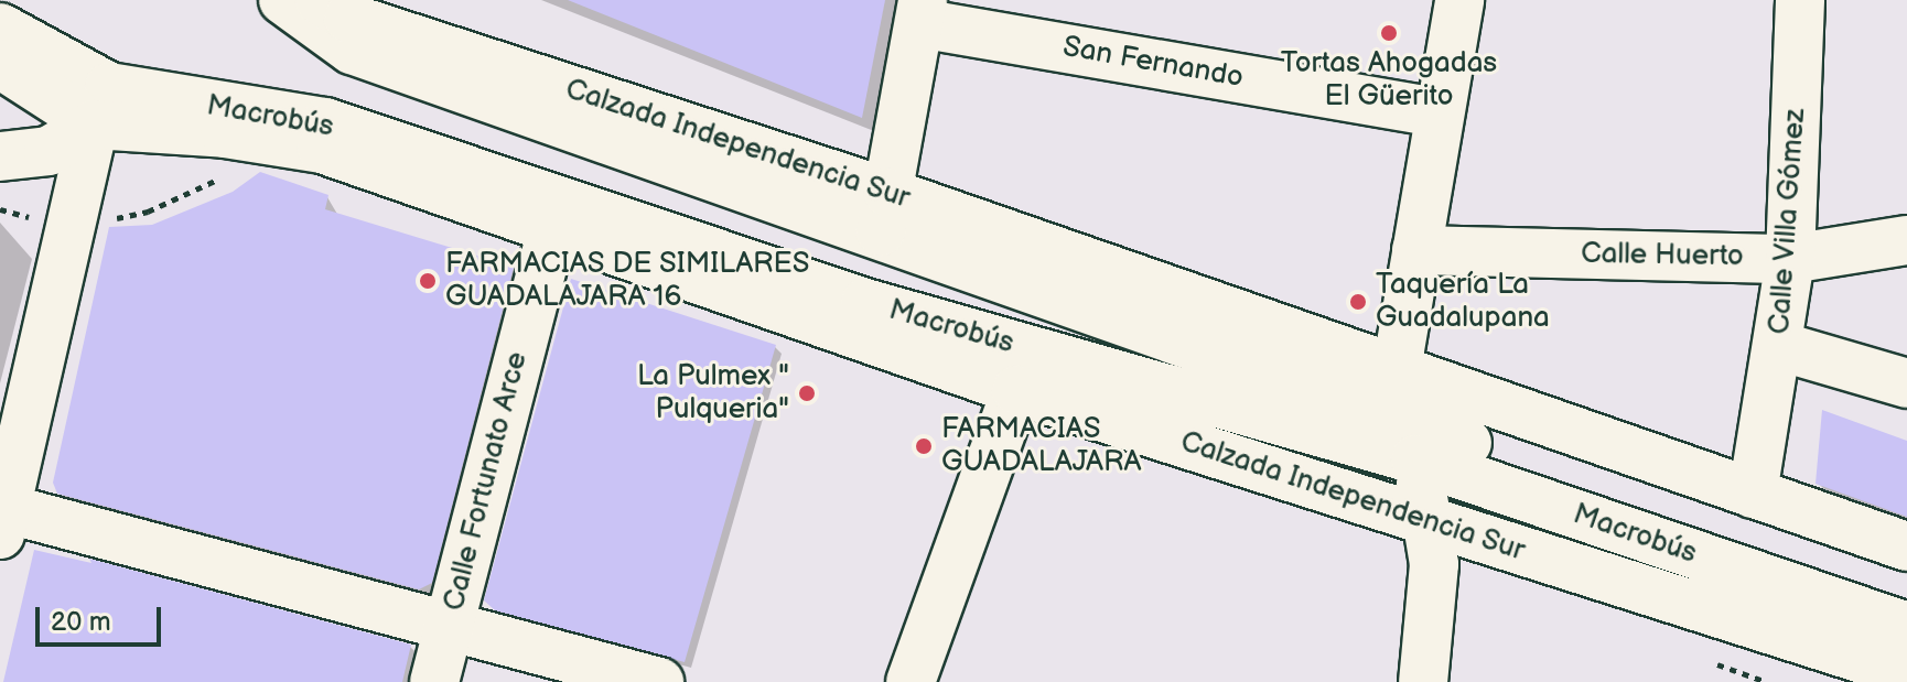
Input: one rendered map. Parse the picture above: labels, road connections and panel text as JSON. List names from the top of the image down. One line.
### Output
{"streets":{"street":["San Fernando","Macrobús","Calzada Independencia Sur","Calle Villa Gómez","Calle Huerto","Calle Fortunato Arce"]},"crossings":[["Macrobús","Calzada Independencia Sur"],["Calzada Independencia Sur","Calle Villa Gómez"],["Calzada Independencia Sur","Calle Fortunato Arce"],["Calle Villa Gómez","Calle Huerto"]],"places":["Tortas Ahogadas El Güerito","FARMACIAS DE SIMILARES GUADALAJARA 16","Taquería La Guadalupana","La Pulmex \" Pulqueria\"","FARMACIAS GUADALAJARA"],"scale_bar":"20 m"}
